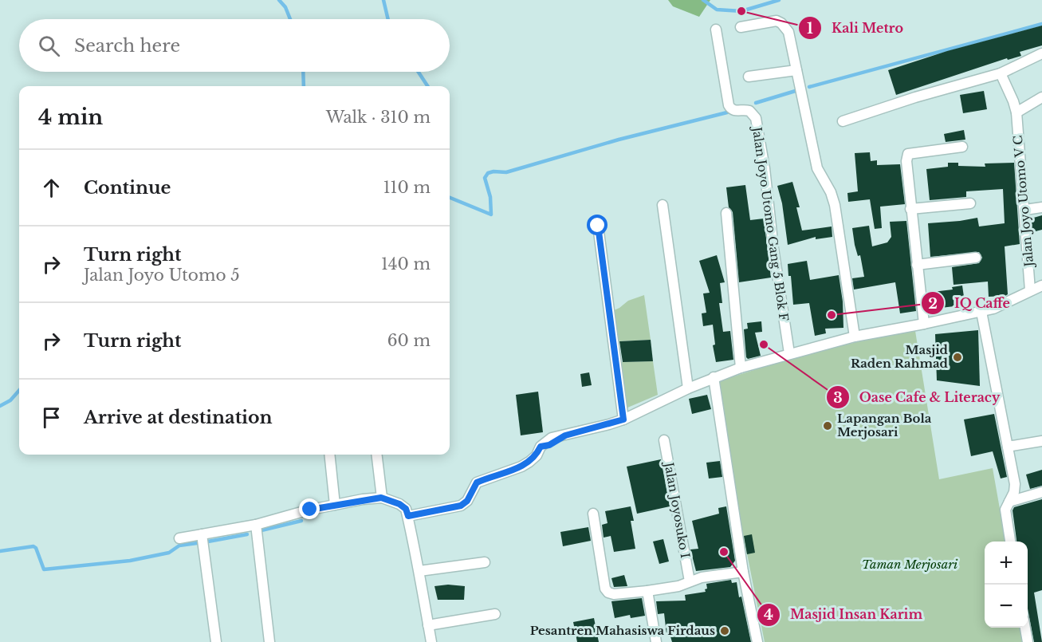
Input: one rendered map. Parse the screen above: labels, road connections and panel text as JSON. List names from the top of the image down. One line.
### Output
{"streets":{"street":["Jalan Joyo Utomo V C","Jalan Joyo Utomo Gang 5 Blok F","Jalan Joyosuko I"]},"parks":["Taman Merjosari"],"places":["Kali Metro","IQ Caffe","Oase Cafe & Literacy","Masjid Raden Rahmad","Lapangan Bola Merjosari","Masjid Insan Karim","Pesantren Mahasiswa Firdaus"],"page":{"search":"Search here","heading":["4 min","Walk · 310 m"],"list":[["Continue","110 m"],["Turn right","Jalan Joyo Utomo 5","140 m"],["Turn right","60 m"],"Arrive at destination"],"map_buttons":["+","−"]}}
